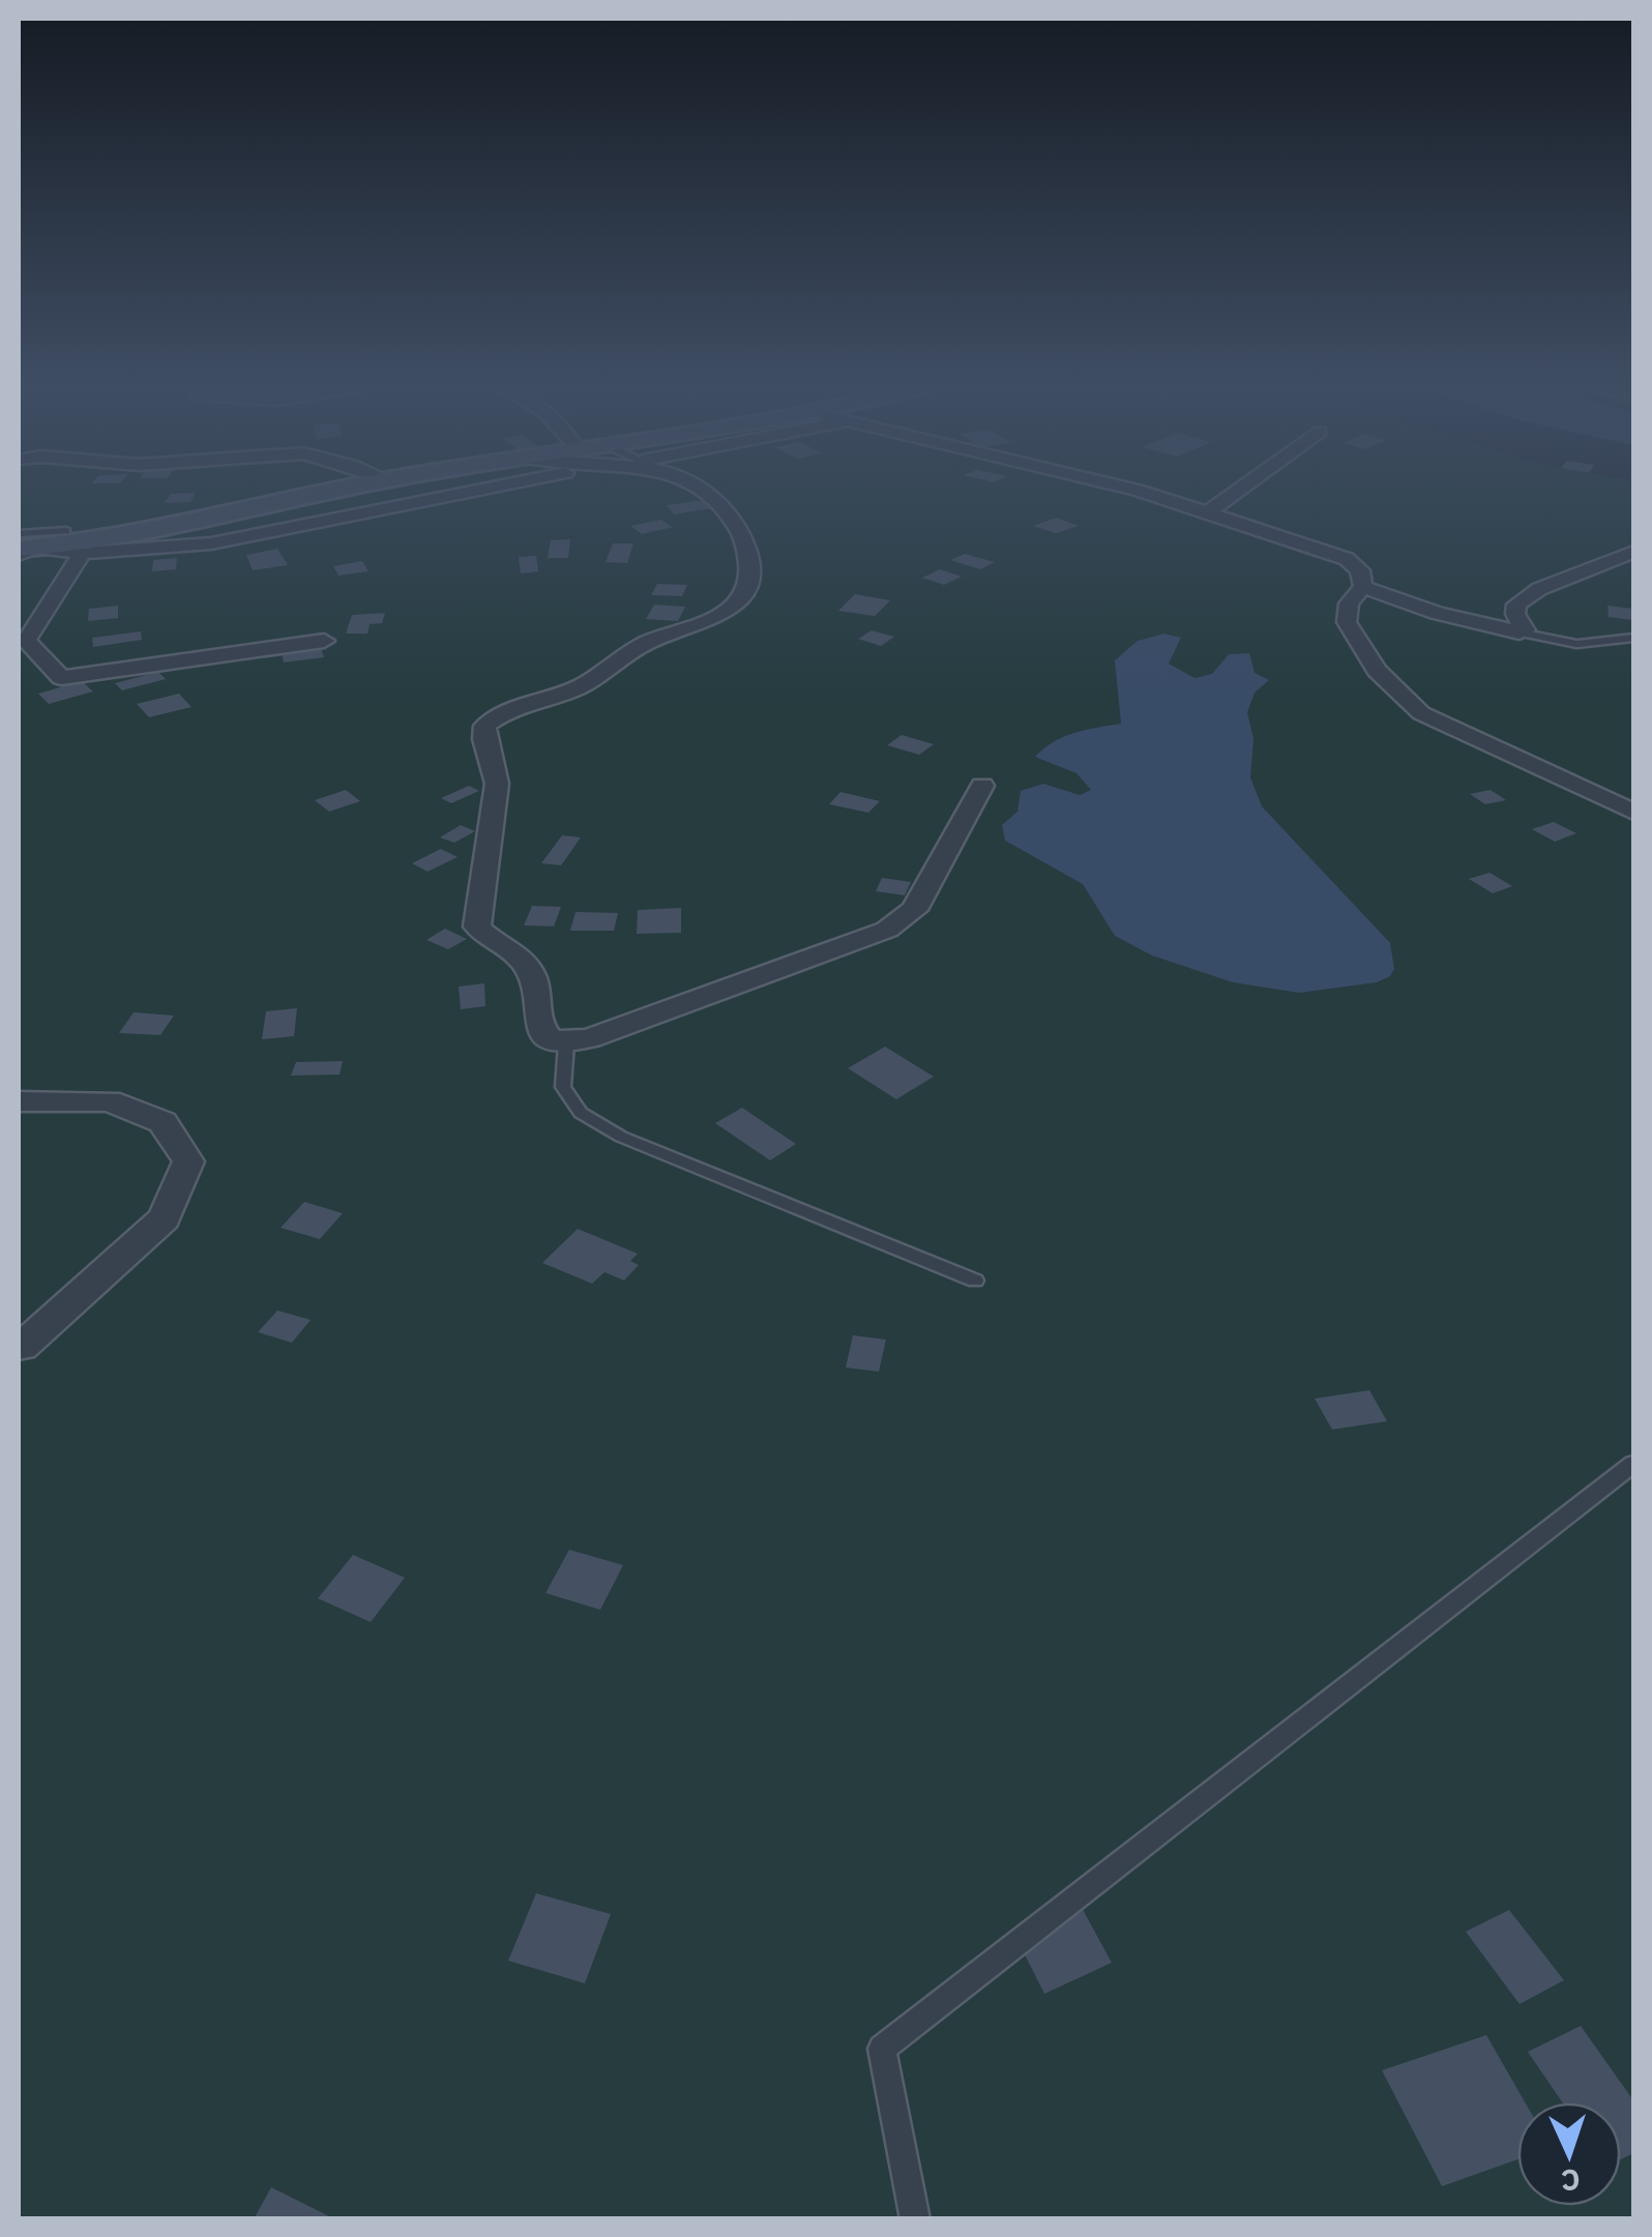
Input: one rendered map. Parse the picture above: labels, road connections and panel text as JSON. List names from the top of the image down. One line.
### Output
{"north":"bottom"}
